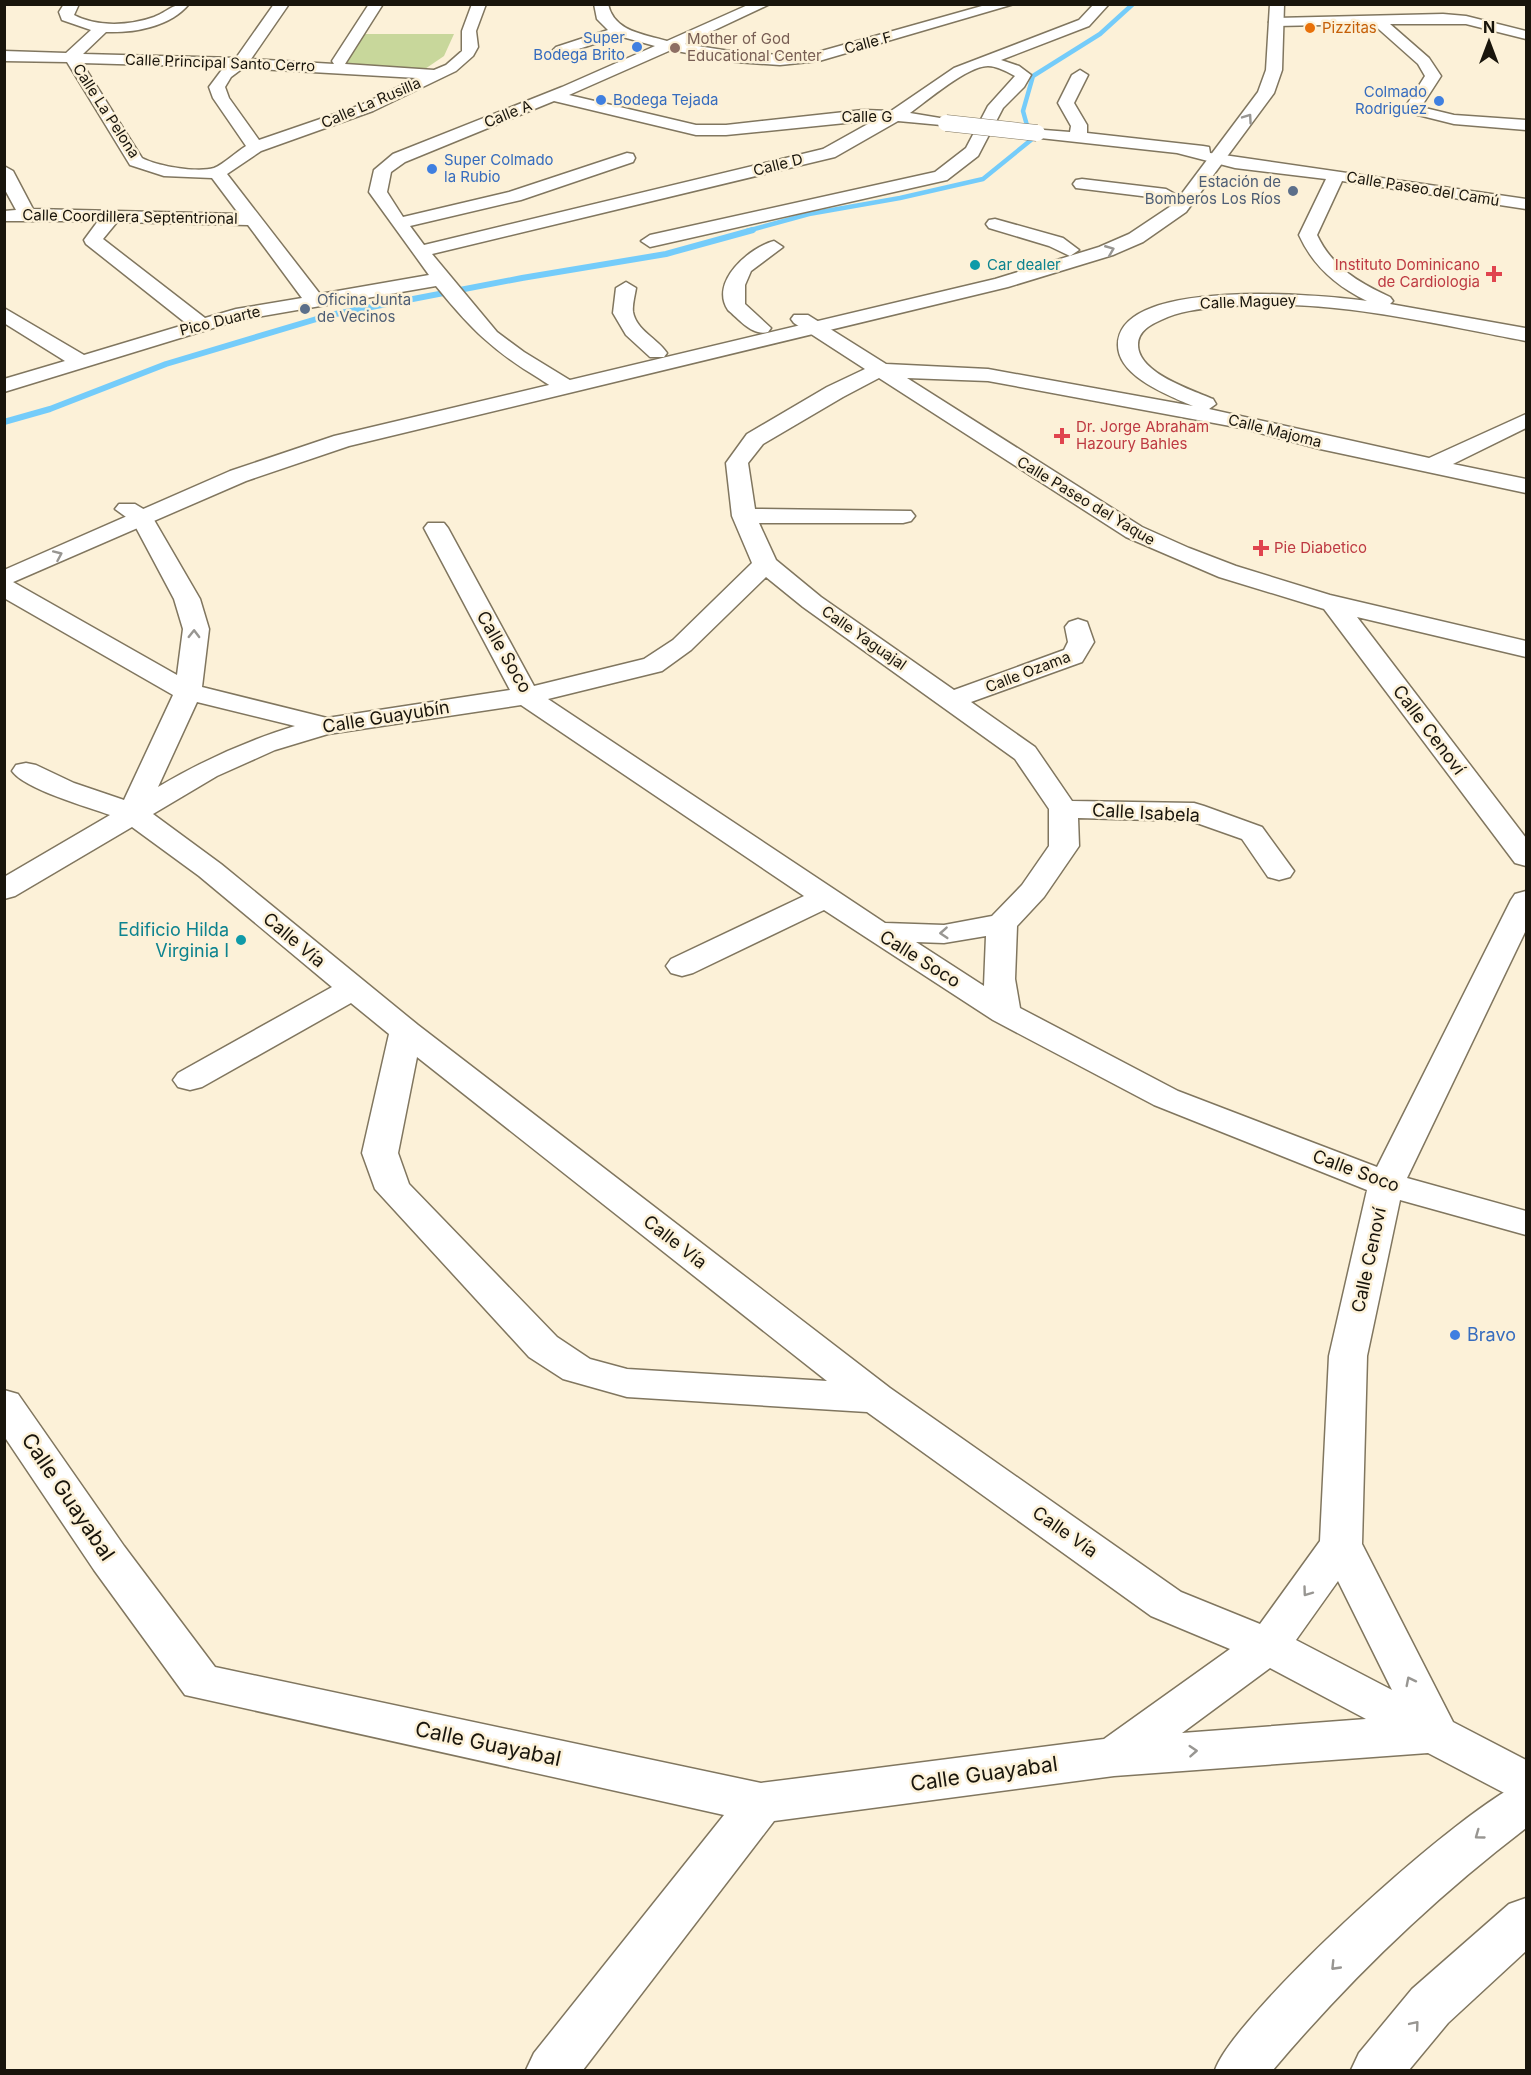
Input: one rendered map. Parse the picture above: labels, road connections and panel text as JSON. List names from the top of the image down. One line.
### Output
{"streets":{"street":["Calle F","Calle Principal Santo Cerro","Calle La Rusilla","Calle La Pelona","Calle A","Calle G","Calle D","Calle Paseo del Camú","Calle Coordillera Septentrional","Calle Maguey","Pico Duarte","Calle Majoma","Calle Paseo del Yaque","Calle Yaguajal","Calle Soco","Calle Ozama","Calle Guayubín","Calle Cenoví","Calle Isabela","Calle Vía","Calle Guayabal"]},"crossings":[["Calle F","Calle A"],["Calle Principal Santo Cerro","Calle La Rusilla"],["Calle Principal Santo Cerro","Calle La Pelona"],["Calle La Rusilla","Calle La Pelona"],["Calle A","Calle G"],["Calle A","Calle D"],["Calle A","Pico Duarte"],["Calle G","Calle D"],["Calle G","Calle Paseo del Camú"],["Calle Maguey","Calle Majoma"],["Calle Majoma","Calle Paseo del Yaque"],["Calle Majoma","Calle Yaguajal"],["Calle Paseo del Yaque","Calle Yaguajal"],["Calle Paseo del Yaque","Calle Cenoví"],["Calle Yaguajal","Calle Ozama"],["Calle Yaguajal","Calle Guayubín"],["Calle Yaguajal","Calle Isabela"],["Calle Soco","Calle Guayubín"],["Calle Soco","Calle Cenoví"],["Calle Guayubín","Calle Vía"],["Calle Vía","Calle Guayabal"]],"places":{"other":["Pizzitas","Super Bodega Brito","Mother of God Educational Center","Bodega Tejada","Colmado Rodriguez","Super Colmado la Rubio","Estación de Bomberos Los Ríos","Car dealer","Oficina Junta de Vecinos","Edificio Hilda Virginia I","Bravo"],"health":["Instituto Dominicano de Cardiologia","Dr. Jorge Abraham Hazoury Bahles","Pie Diabetico"]},"north":"top"}
